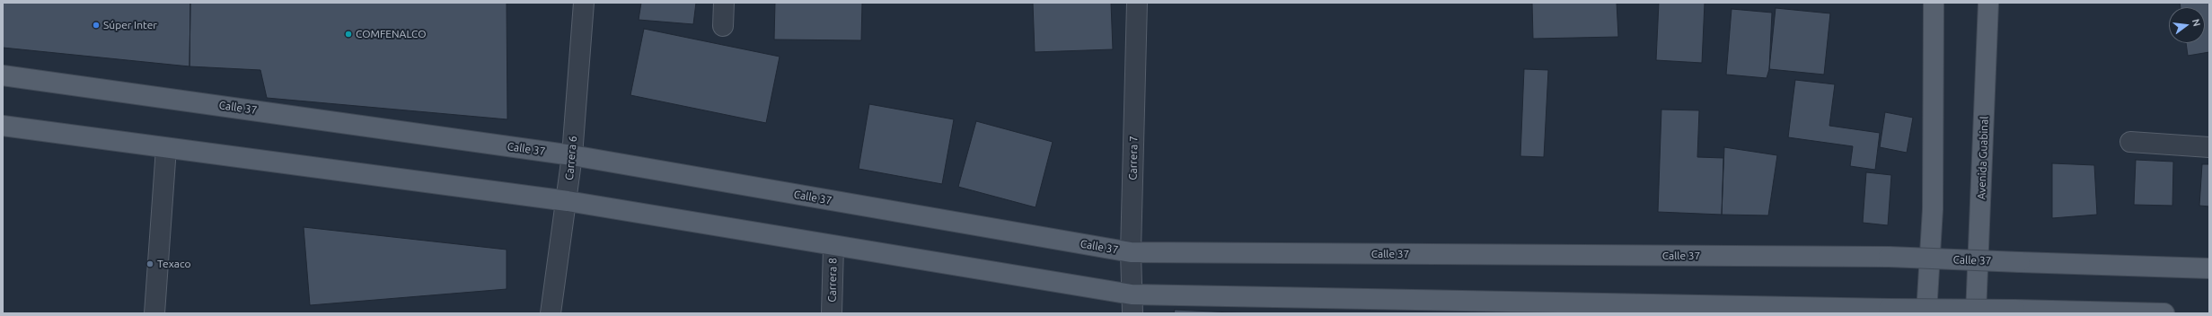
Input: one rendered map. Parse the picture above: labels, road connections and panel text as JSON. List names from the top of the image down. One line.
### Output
{"streets":{"main road":["Calle 37","Avenida Guabinal"],"street":["Carrera 6","Carrera 7","Carrera 8"]},"crossings":[["Calle 37","Carrera 6"],["Calle 37","Carrera 7"]],"places":["Súper Inter","COMFENALCO","Texaco"],"north":"right"}
